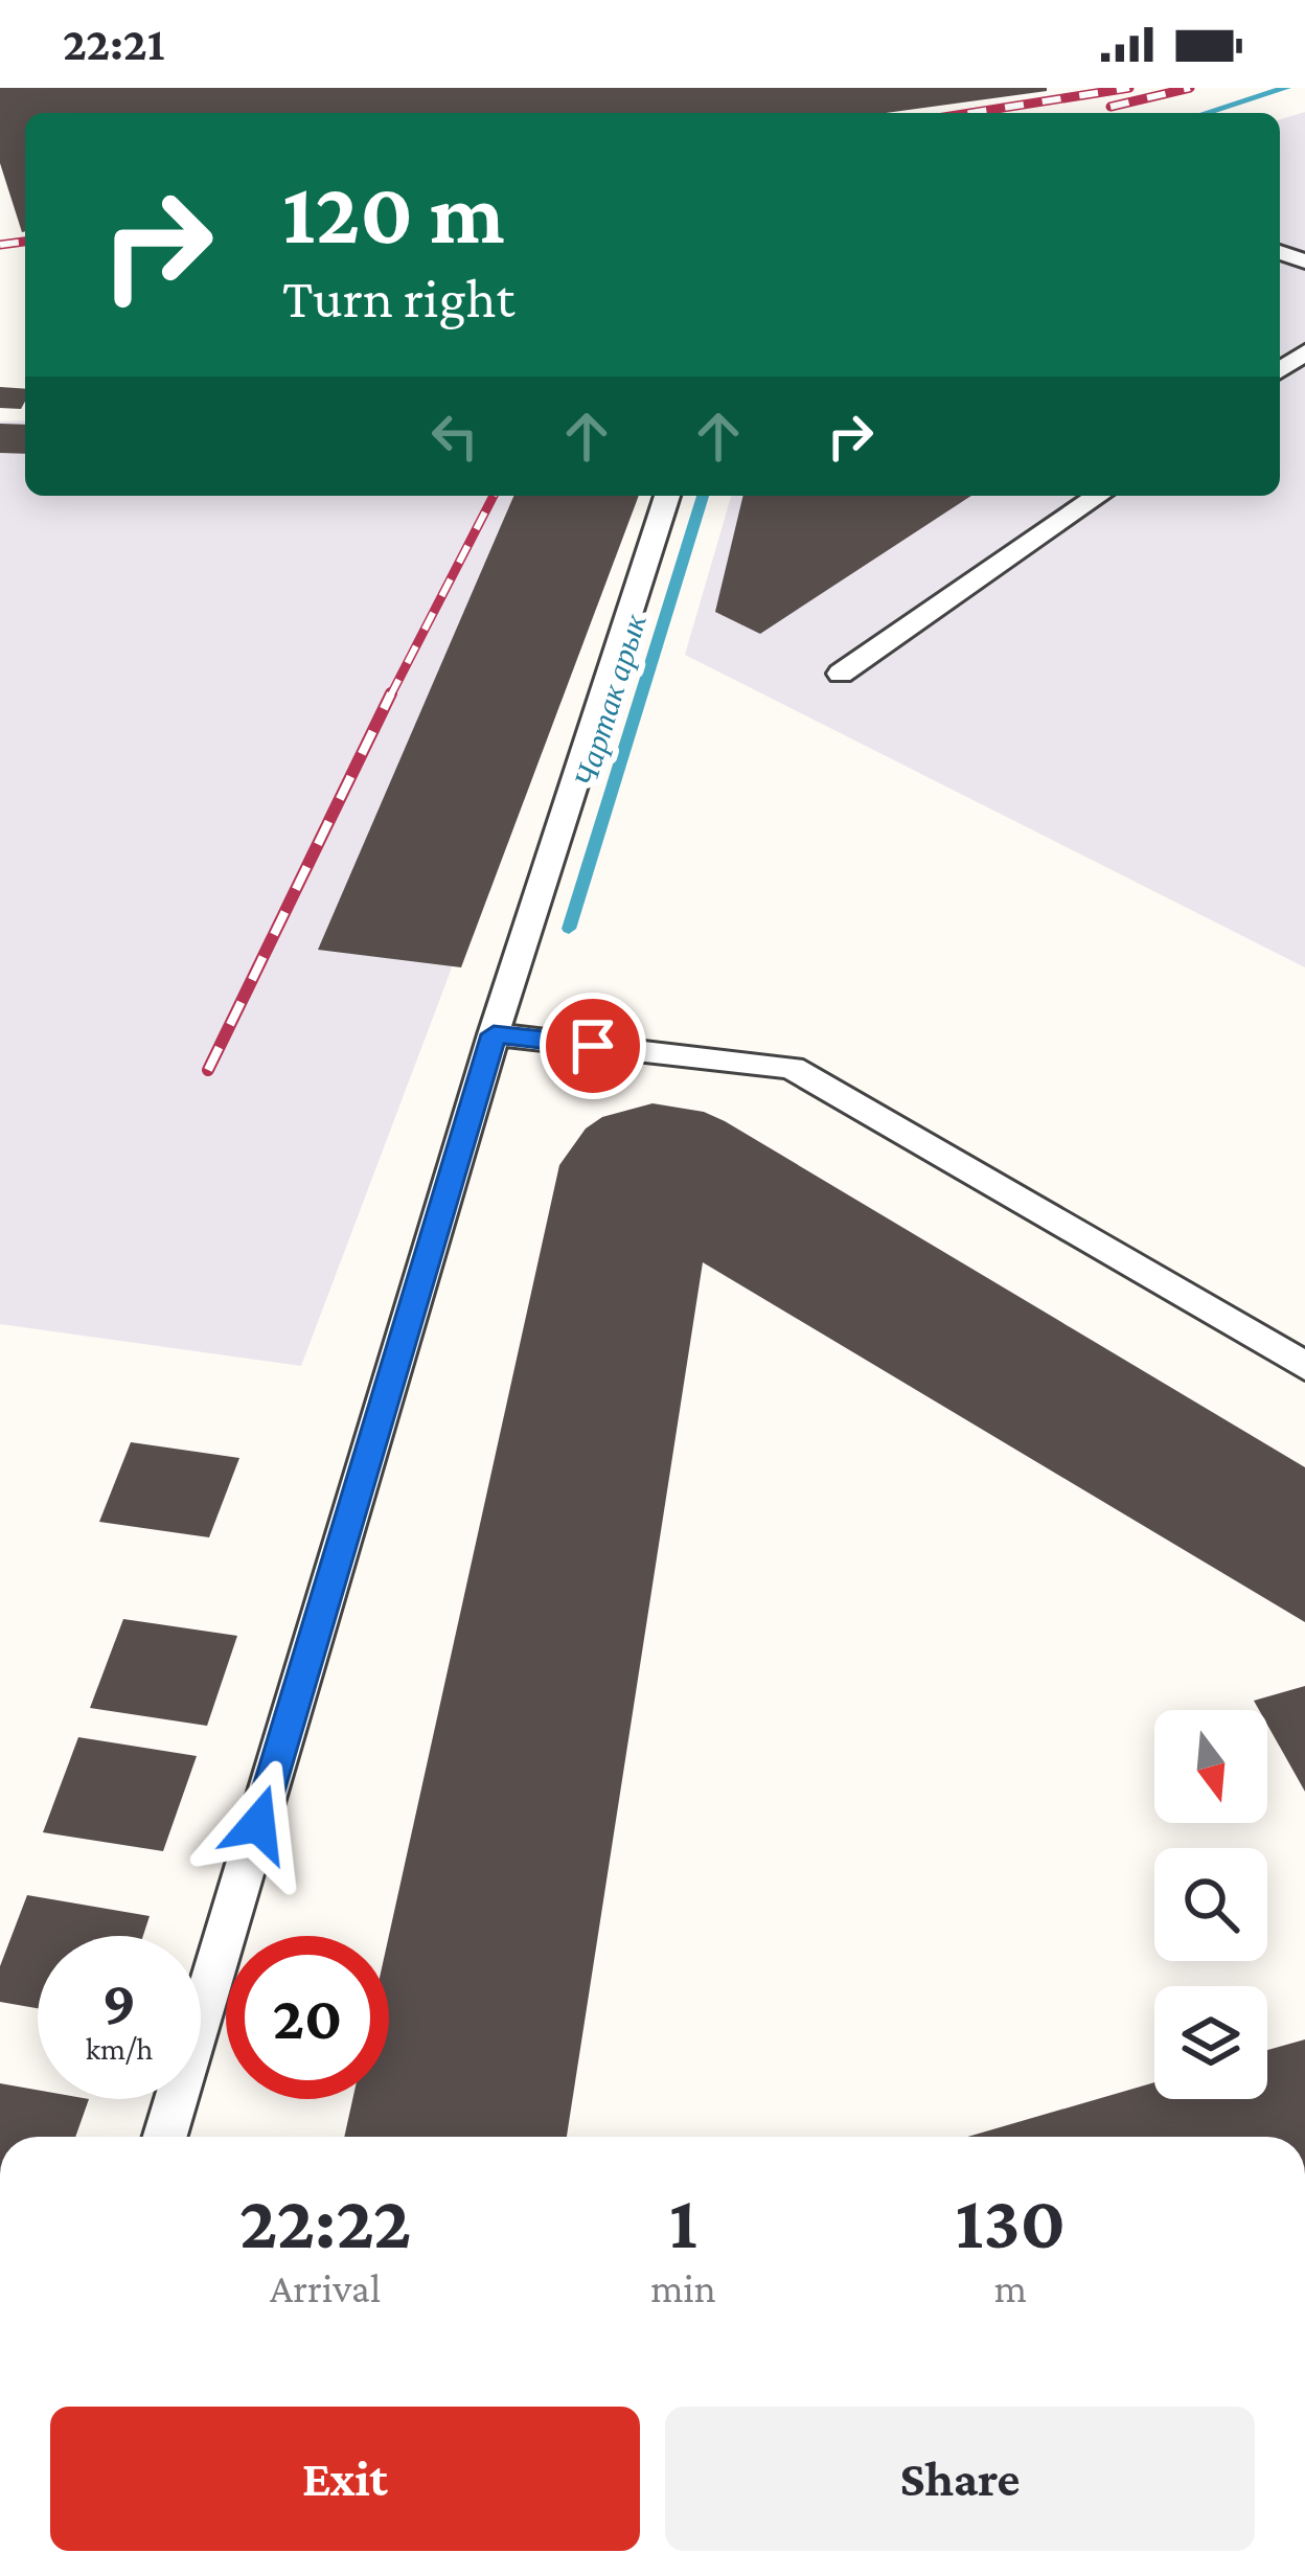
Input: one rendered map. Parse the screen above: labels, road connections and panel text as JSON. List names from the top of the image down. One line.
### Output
{"water":["Чартак арык"],"north":"bottom","page":{"status":"22:21","turn":["120 m","Turn right"],"speed":"9 km/h","limit":"20","eta":["22:22","Arrival","1","min","130","m"],"buttons":["Exit","Share"]}}
